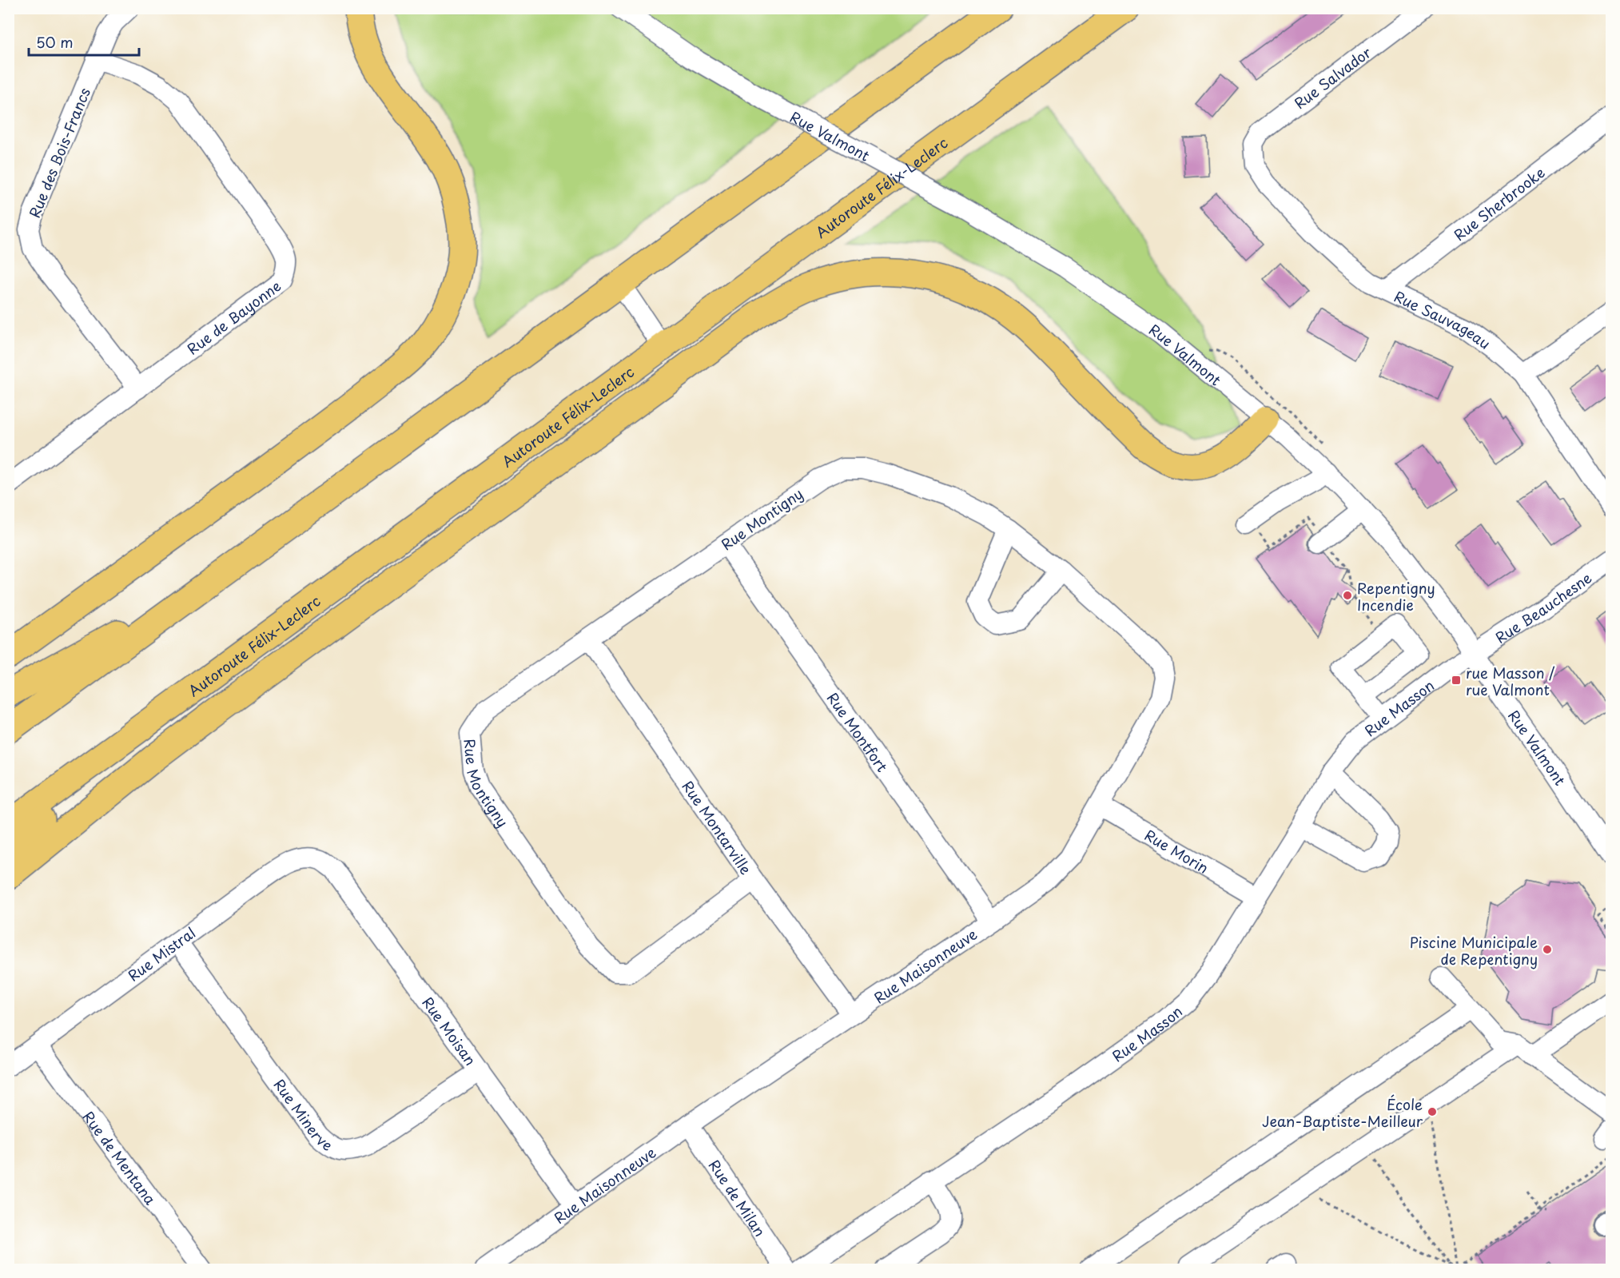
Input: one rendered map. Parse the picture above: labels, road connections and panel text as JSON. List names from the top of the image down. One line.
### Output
{"streets":{"highway":["Autoroute Félix-Leclerc"],"street":["Rue Salvador","Rue Valmont","Rue des Bois-Francs","Rue Sherbrooke","Rue de Bayonne","Rue Sauvageau","Rue Montigny","Rue Beauchesne","Rue Masson","Rue Montfort","Rue Montarville","Rue Morin","Rue Mistral","Rue Maisonneuve","Rue Moisan","Rue Minerve","Rue de Mentana","Rue de Milan"]},"crossings":[["Rue Salvador","Rue Sauvageau"],["Rue Valmont","Rue Beauchesne"],["Rue Valmont","Rue Masson"],["Rue des Bois-Francs","Rue de Bayonne"],["Rue Sherbrooke","Rue Sauvageau"],["Rue Montigny","Rue Montfort"],["Rue Montigny","Rue Montarville"],["Rue Montigny","Rue Maisonneuve"],["Rue Beauchesne","Rue Masson"],["Rue Masson","Rue Morin"],["Rue Montfort","Rue Maisonneuve"],["Rue Montarville","Rue Maisonneuve"],["Rue Morin","Rue Maisonneuve"],["Rue Mistral","Rue Moisan"],["Rue Mistral","Rue Minerve"],["Rue Mistral","Rue de Mentana"],["Rue Maisonneuve","Rue Moisan"],["Rue Maisonneuve","Rue de Milan"],["Rue Moisan","Rue Minerve"]],"places":{"other":["Repentigny Incendie","Piscine Municipale de Repentigny","École Jean-Baptiste-Meilleur"],"transit":["rue Masson / rue Valmont"]},"scale_bar":"50 m"}
